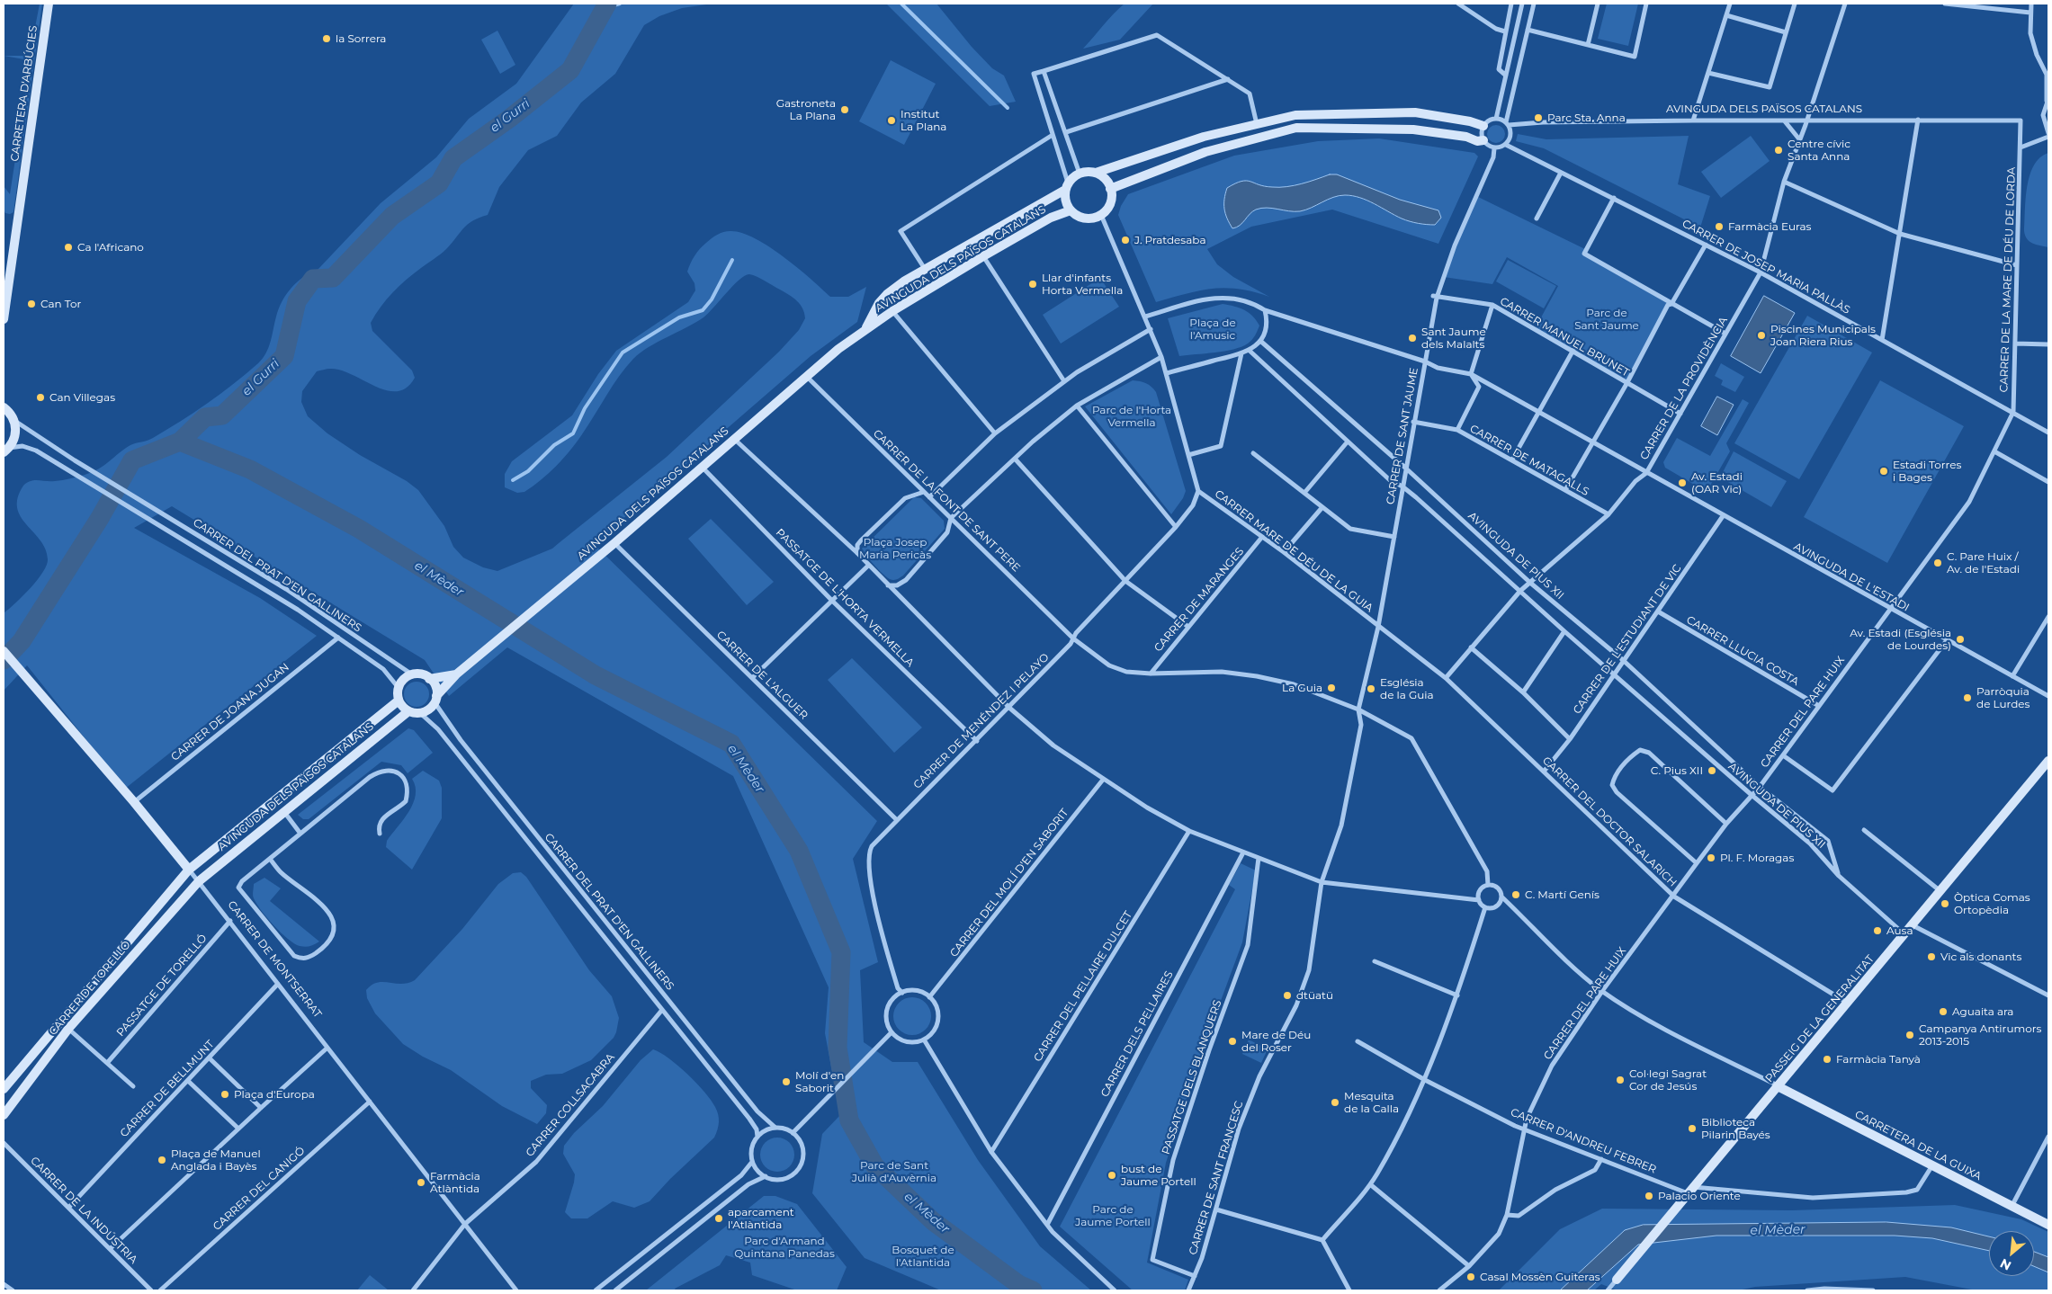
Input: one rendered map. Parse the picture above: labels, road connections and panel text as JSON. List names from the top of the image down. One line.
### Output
{"streets":{"street":["CARRETERA D'ARBÚCIES","AVINGUDA DELS PAÏSOS CATALANS","CARRER DE JOSEP MARIA PALLÀS","CARRER DE LA MARE DE DÉU DE LORDA","CARRER MANUEL BRUNET","CARRER DE LA PROVIDÈNCIA","CARRER DE SANT JAUME","CARRER DE MATAGALLS","CARRER DE LA FONT DE SANT PERE","CARRER MARE DE DÉU DE LA GUIA","AVINGUDA DE PIUS XII","CARRER DEL PRAT D'EN GALLINERS","AVINGUDA DE L'ESTADI","PASSATGE DE L'HORTA VERMELLA","CARRER DE MARANGES","CARRER DE L'ESTUDIANT DE VIC","CARRER LLUCIA COSTA","CARRER DE L'ALGUER","CARRER DE JOANA JUGAN","CARRER DEL PARE HUIX","CARRER DE MENÉNDEZ I PELAYO","CARRER DEL DOCTOR SALARICH","CARRER DEL MOLÍ D'EN SABORIT","CARRER DE MONTSERRAT","PASSATGE DE TORELLÓ","CARRER DEL PELLAIRE DULCET","CARRER DE TORELLÓ","PASSEIG DE LA GENERALITAT","CARRER DELS PELLAIRES","PASSATGE DELS BLANQUERS","CARRER DE BELLMUNT","CARRER COLLSACABRA","CARRER D'ANDREU FEBRER","CARRETERA DE LA GUIXA","CARRER DE SANT FRANCESC","CARRER DEL CANIGÓ","CARRER DE LA INDÚSTRIA"]},"crossings":[["AVINGUDA DELS PAÏSOS CATALANS","CARRER DE JOSEP MARIA PALLÀS"],["AVINGUDA DELS PAÏSOS CATALANS","CARRER DE LA MARE DE DÉU DE LORDA"],["AVINGUDA DELS PAÏSOS CATALANS","CARRER DE LA PROVIDÈNCIA"],["AVINGUDA DELS PAÏSOS CATALANS","CARRER DE SANT JAUME"],["AVINGUDA DELS PAÏSOS CATALANS","CARRER DE LA FONT DE SANT PERE"],["AVINGUDA DELS PAÏSOS CATALANS","CARRER DEL PRAT D'EN GALLINERS"],["AVINGUDA DELS PAÏSOS CATALANS","PASSATGE DE L'HORTA VERMELLA"],["AVINGUDA DELS PAÏSOS CATALANS","CARRER DE L'ALGUER"],["AVINGUDA DELS PAÏSOS CATALANS","CARRER DE MONTSERRAT"],["AVINGUDA DELS PAÏSOS CATALANS","CARRER DE TORELLÓ"],["CARRER DE JOSEP MARIA PALLÀS","CARRER DE LA MARE DE DÉU DE LORDA"],["CARRER DE JOSEP MARIA PALLÀS","CARRER DE LA PROVIDÈNCIA"],["CARRER DE JOSEP MARIA PALLÀS","CARRER DE SANT JAUME"],["CARRER DE JOSEP MARIA PALLÀS","CARRER DEL PARE HUIX"],["CARRER DE LA MARE DE DÉU DE LORDA","CARRER DEL PARE HUIX"],["CARRER MANUEL BRUNET","CARRER DE LA PROVIDÈNCIA"],["CARRER MANUEL BRUNET","CARRER DE SANT JAUME"],["CARRER DE LA PROVIDÈNCIA","CARRER DE MATAGALLS"],["CARRER DE LA PROVIDÈNCIA","AVINGUDA DE PIUS XII"],["CARRER DE LA PROVIDÈNCIA","AVINGUDA DE L'ESTADI"],["CARRER DE LA PROVIDÈNCIA","CARRER DEL DOCTOR SALARICH"],["CARRER DE SANT JAUME","CARRER DE MATAGALLS"],["CARRER DE SANT JAUME","CARRER DE LA FONT DE SANT PERE"],["CARRER DE SANT JAUME","CARRER MARE DE DÉU DE LA GUIA"],["CARRER DE SANT JAUME","AVINGUDA DE PIUS XII"],["CARRER DE SANT JAUME","AVINGUDA DE L'ESTADI"],["CARRER DE SANT JAUME","CARRER DEL DOCTOR SALARICH"],["CARRER DE SANT JAUME","CARRER DE SANT FRANCESC"],["CARRER DE LA FONT DE SANT PERE","CARRER DE MARANGES"],["CARRER DE LA FONT DE SANT PERE","CARRER DE MENÉNDEZ I PELAYO"],["CARRER DE LA FONT DE SANT PERE","CARRER DE SANT FRANCESC"],["CARRER MARE DE DÉU DE LA GUIA","CARRER DE MARANGES"],["CARRER MARE DE DÉU DE LA GUIA","CARRER DE MENÉNDEZ I PELAYO"],["CARRER MARE DE DÉU DE LA GUIA","CARRER DEL DOCTOR SALARICH"],["AVINGUDA DE PIUS XII","CARRER DE L'ESTUDIANT DE VIC"],["AVINGUDA DE PIUS XII","CARRER DEL PARE HUIX"],["CARRER DEL PRAT D'EN GALLINERS","CARRER DE JOANA JUGAN"],["CARRER DEL PRAT D'EN GALLINERS","CARRER COLLSACABRA"],["AVINGUDA DE L'ESTADI","CARRER DE L'ESTUDIANT DE VIC"],["AVINGUDA DE L'ESTADI","CARRER DEL PARE HUIX"],["PASSATGE DE L'HORTA VERMELLA","CARRER DE MENÉNDEZ I PELAYO"],["CARRER DE L'ESTUDIANT DE VIC","CARRER LLUCIA COSTA"],["CARRER DE L'ESTUDIANT DE VIC","CARRER DEL DOCTOR SALARICH"],["CARRER LLUCIA COSTA","CARRER DEL PARE HUIX"],["CARRER DE L'ALGUER","CARRER DE MENÉNDEZ I PELAYO"],["CARRER DE JOANA JUGAN","CARRER DE MONTSERRAT"],["CARRER DEL PARE HUIX","CARRER DEL DOCTOR SALARICH"],["CARRER DEL PARE HUIX","CARRER D'ANDREU FEBRER"],["CARRER DE MENÉNDEZ I PELAYO","CARRER DEL MOLÍ D'EN SABORIT"],["CARRER DEL DOCTOR SALARICH","PASSEIG DE LA GENERALITAT"],["CARRER DE MONTSERRAT","PASSATGE DE TORELLÓ"],["CARRER DE MONTSERRAT","CARRER DE TORELLÓ"],["CARRER DE MONTSERRAT","CARRER DE BELLMUNT"],["CARRER DE MONTSERRAT","CARRER COLLSACABRA"],["CARRER DE MONTSERRAT","CARRER DEL CANIGÓ"],["PASSEIG DE LA GENERALITAT","CARRER D'ANDREU FEBRER"],["PASSEIG DE LA GENERALITAT","CARRETERA DE LA GUIXA"],["PASSATGE DELS BLANQUERS","CARRER DE SANT FRANCESC"],["CARRER DE BELLMUNT","CARRER DE LA INDÚSTRIA"],["CARRER D'ANDREU FEBRER","CARRETERA DE LA GUIXA"]],"water":["el Gurri","el Mèder"],"parks":["Parc de Sant Jaume","Plaça de l'Amusic","Parc de l'Horta Vermella","Plaça Josep Maria Pericàs","Parc de Sant Julià d'Auvèrnia","Parc de Jaume Portell","Parc d'Armand Quintana Panedas","Bosquet de l'Atlantida"],"places":["la Sorrera","Gastroneta La Plana","Parc Sta. Anna","Institut La Plana","Centre cívic Santa Anna","Farmàcia Euras","J. Pratdesaba","Ca l'Africano","Llar d'infants Horta Vermella","Can Tor","Piscines Municipals Joan Riera Rius","Sant Jaume dels Malalts","Can Villegas","Estadi Torres i Bages","Av. Estadi (OAR Vic)","C. Pare Huix / Av. de l'Estadi","Av. Estadi (Església de Lourdes)","La Guia","Església de la Guia","Parròquia de Lurdes","C. Pius XII","Pl. F. Moragas","C. Martí Genís","Òptica Comas Ortopèdia","Ausa","Vic als donants","dtüatü","Aguaita ara","Campanya Antirumors 2013-2015","Mare de Déu del Roser","Farmàcia Tanyà","Col·legi Sagrat Cor de Jesús","Molí d'en Saborit","Plaça d'Europa","Mesquita de la Calla","Biblioteca Pilarin Bayés","Plaça de Manuel Anglada i Bayès","bust de Jaume Portell","Farmàcia Atlàntida","Palacio Oriente","aparcament l'Atlàntida","Casal Mossèn Guiteras"],"north":"bottom left"}
